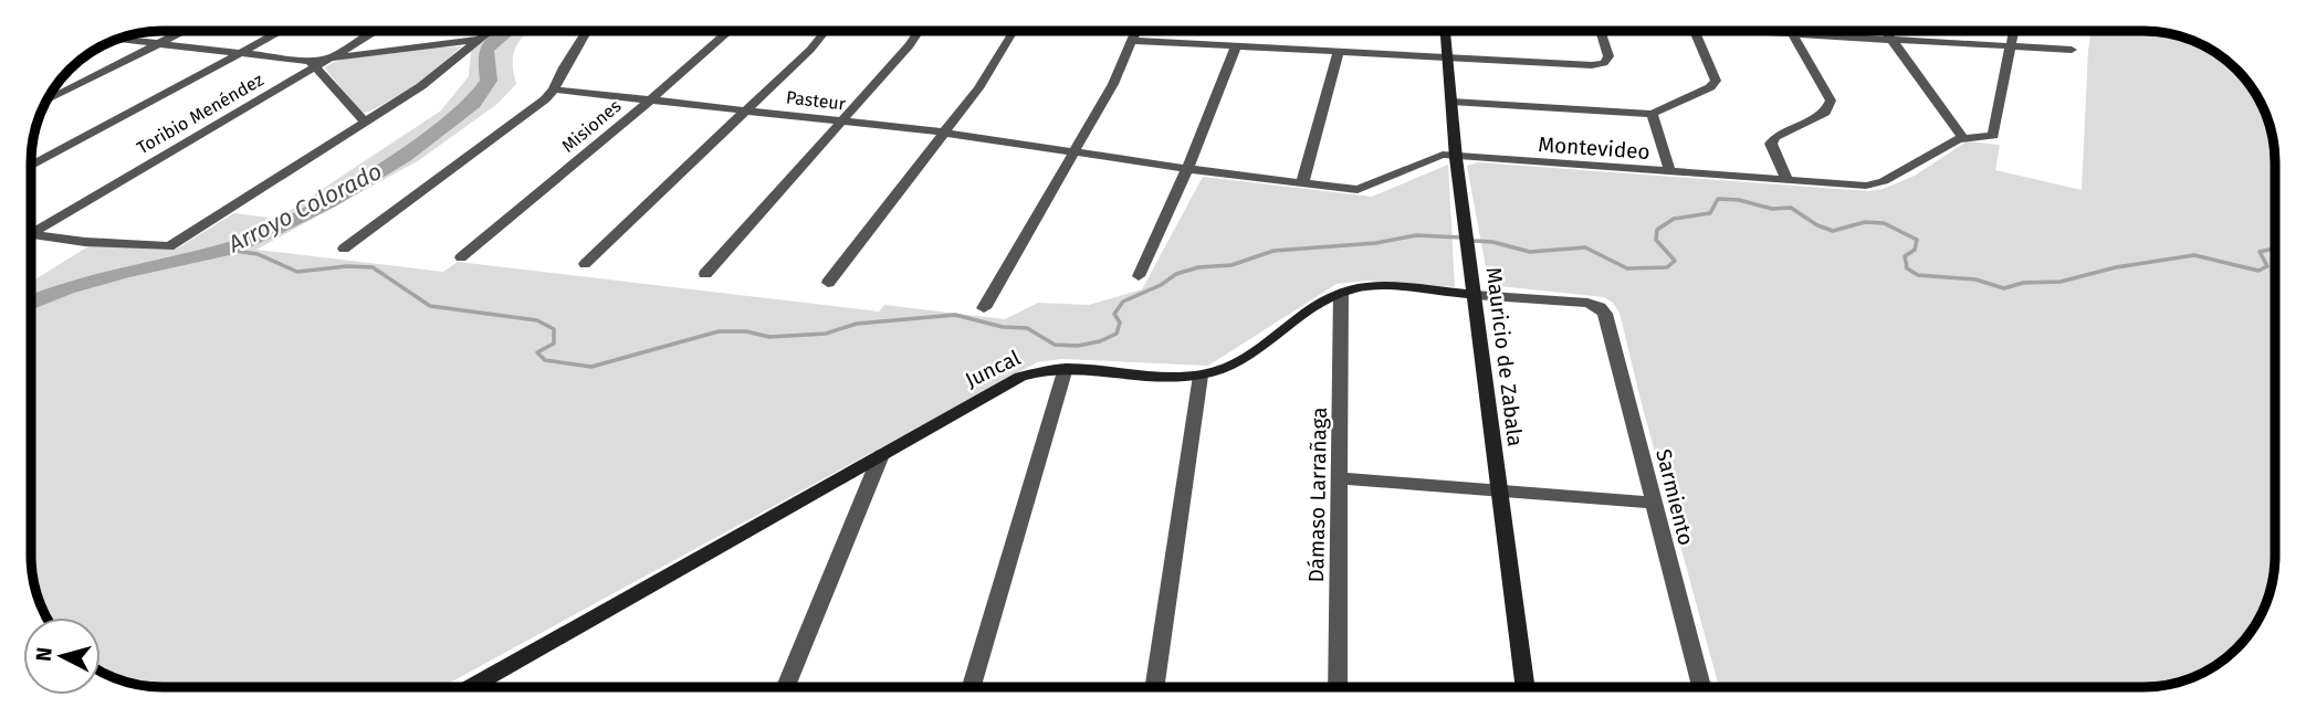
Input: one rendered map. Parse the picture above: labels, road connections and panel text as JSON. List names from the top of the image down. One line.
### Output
{"streets":{"street":["Pasteur","Toribio Menéndez","Misiones","Montevideo","Mauricio de Zabala","Juncal","Dámaso Larrañaga","Sarmiento"]},"crossings":[["Pasteur","Misiones"],["Pasteur","Montevideo"],["Montevideo","Mauricio de Zabala"],["Mauricio de Zabala","Juncal"],["Juncal","Dámaso Larrañaga"],["Juncal","Sarmiento"]],"water":["Arroyo Colorado"],"north":"left"}
